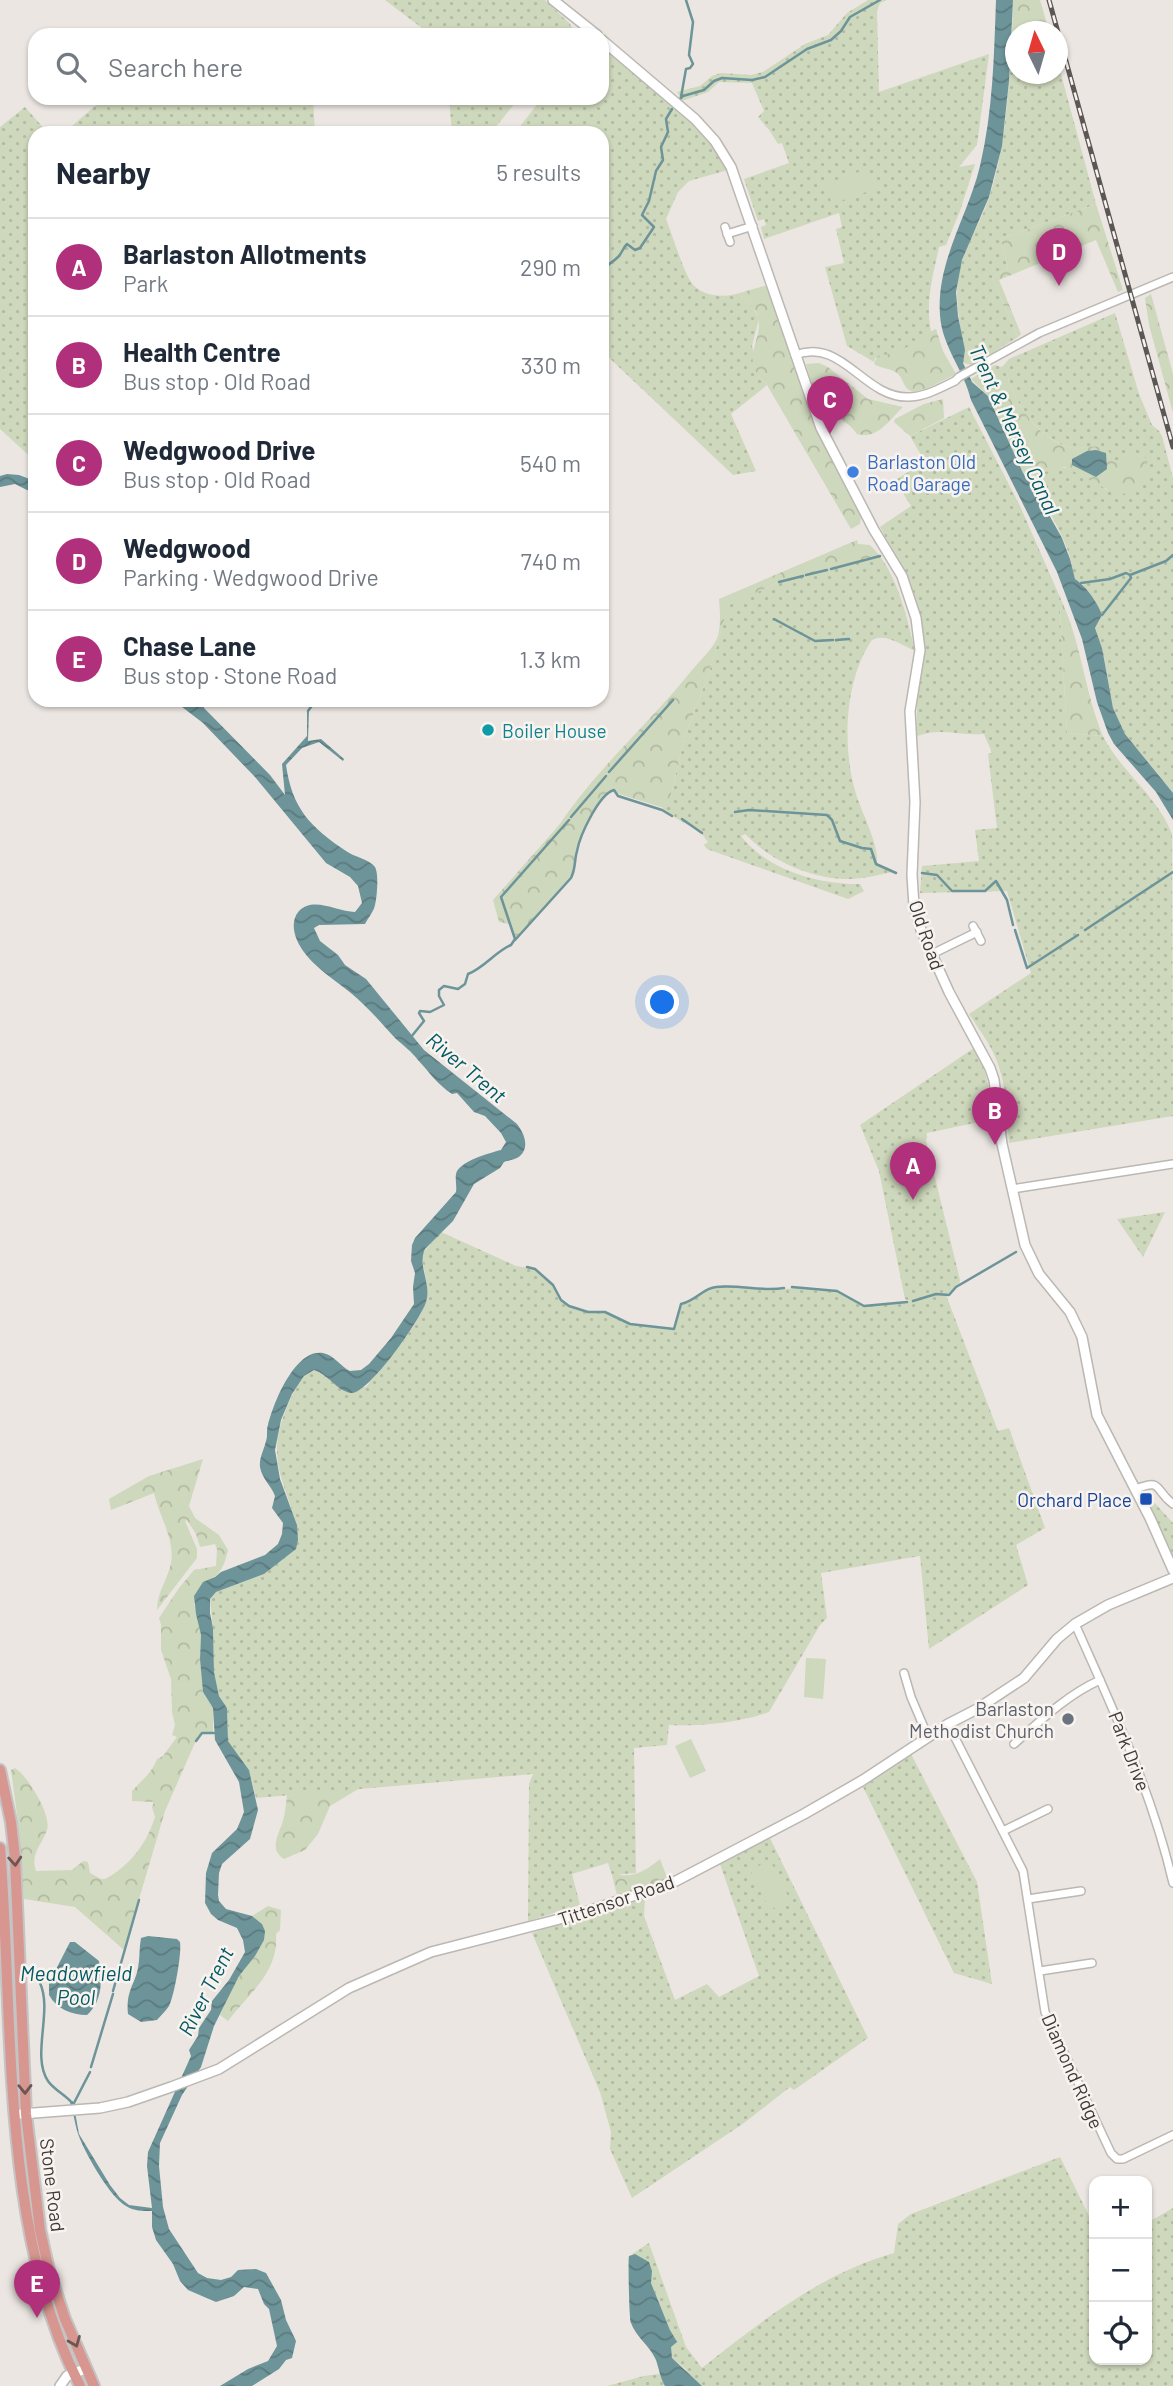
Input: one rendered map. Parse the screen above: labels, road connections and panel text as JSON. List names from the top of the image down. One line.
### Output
{"streets":{"highway":["Stone Road"],"street":["Old Road","Park Drive","Tittensor Road","Diamond Ridge"]},"crossings":[["Park Drive","Tittensor Road"],["Tittensor Road","Diamond Ridge"],["Tittensor Road","Stone Road"]],"water":["Trent & Mersey Canal","River Trent","Meadowfield Pool"],"places":{"other":["Barlaston Old Road Garage","Boiler House","Barlaston Methodist Church"],"transit":["Orchard Place"]},"north":"top","page":{"search":"Search here","heading":["Nearby","5 results"],"list":[{"mark":"A","name":"Barlaston Allotments","note":"Park","value":"290 m"},{"mark":"B","name":"Health Centre","note":"Bus stop · Old Road","value":"330 m"},{"mark":"C","name":"Wedgwood Drive","note":"Bus stop · Old Road","value":"540 m"},{"mark":"D","name":"Wedgwood","note":"Parking · Wedgwood Drive","value":"740 m"},{"mark":"E","name":"Chase Lane","note":"Bus stop · Stone Road","value":"1.3 km"}],"pins":["D","C","B","A","E"],"map_buttons":["+","−"]}}
